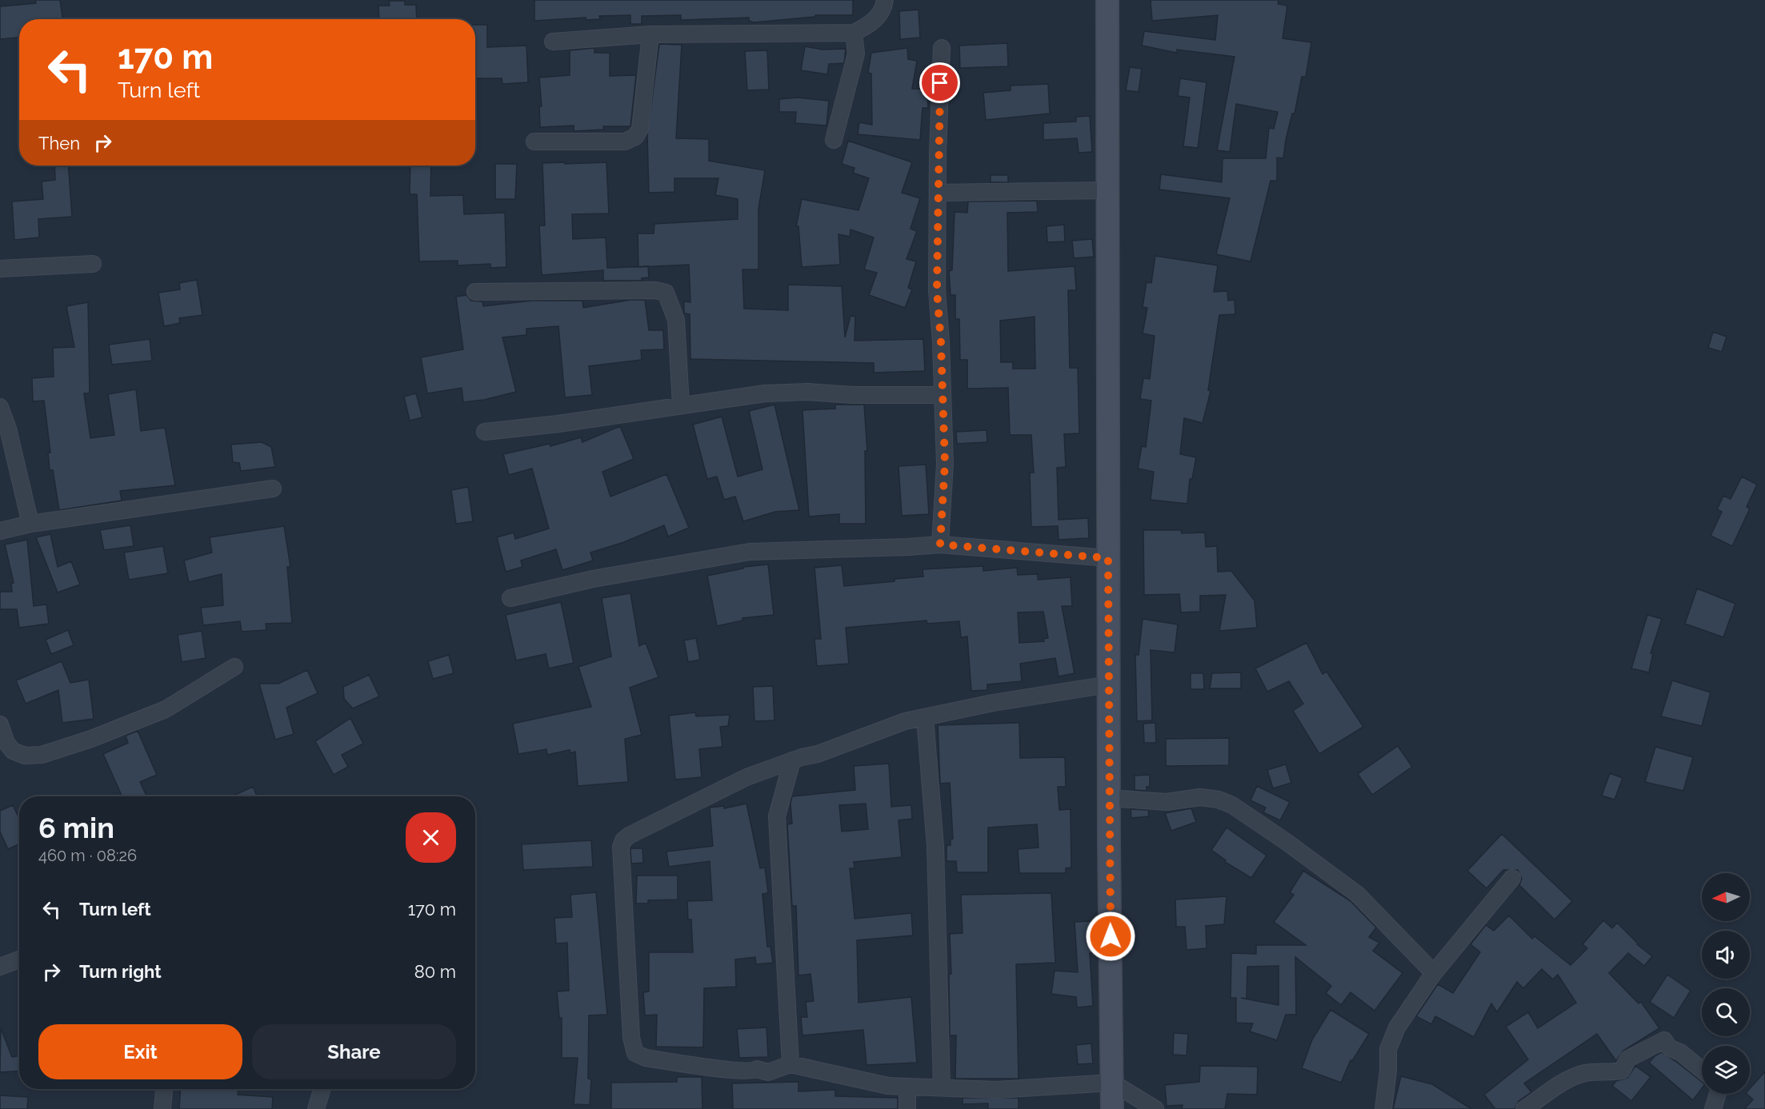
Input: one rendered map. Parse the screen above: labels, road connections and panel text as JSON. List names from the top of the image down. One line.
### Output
{"north":"left","page":{"turn":["170 m","Turn left"],"then":"Then","heading":["6 min","460 m · 08:26"],"list":[{"name":"Turn left","value":"170 m"},{"name":"Turn right","value":"80 m"}],"buttons":["Exit","Share"]}}
